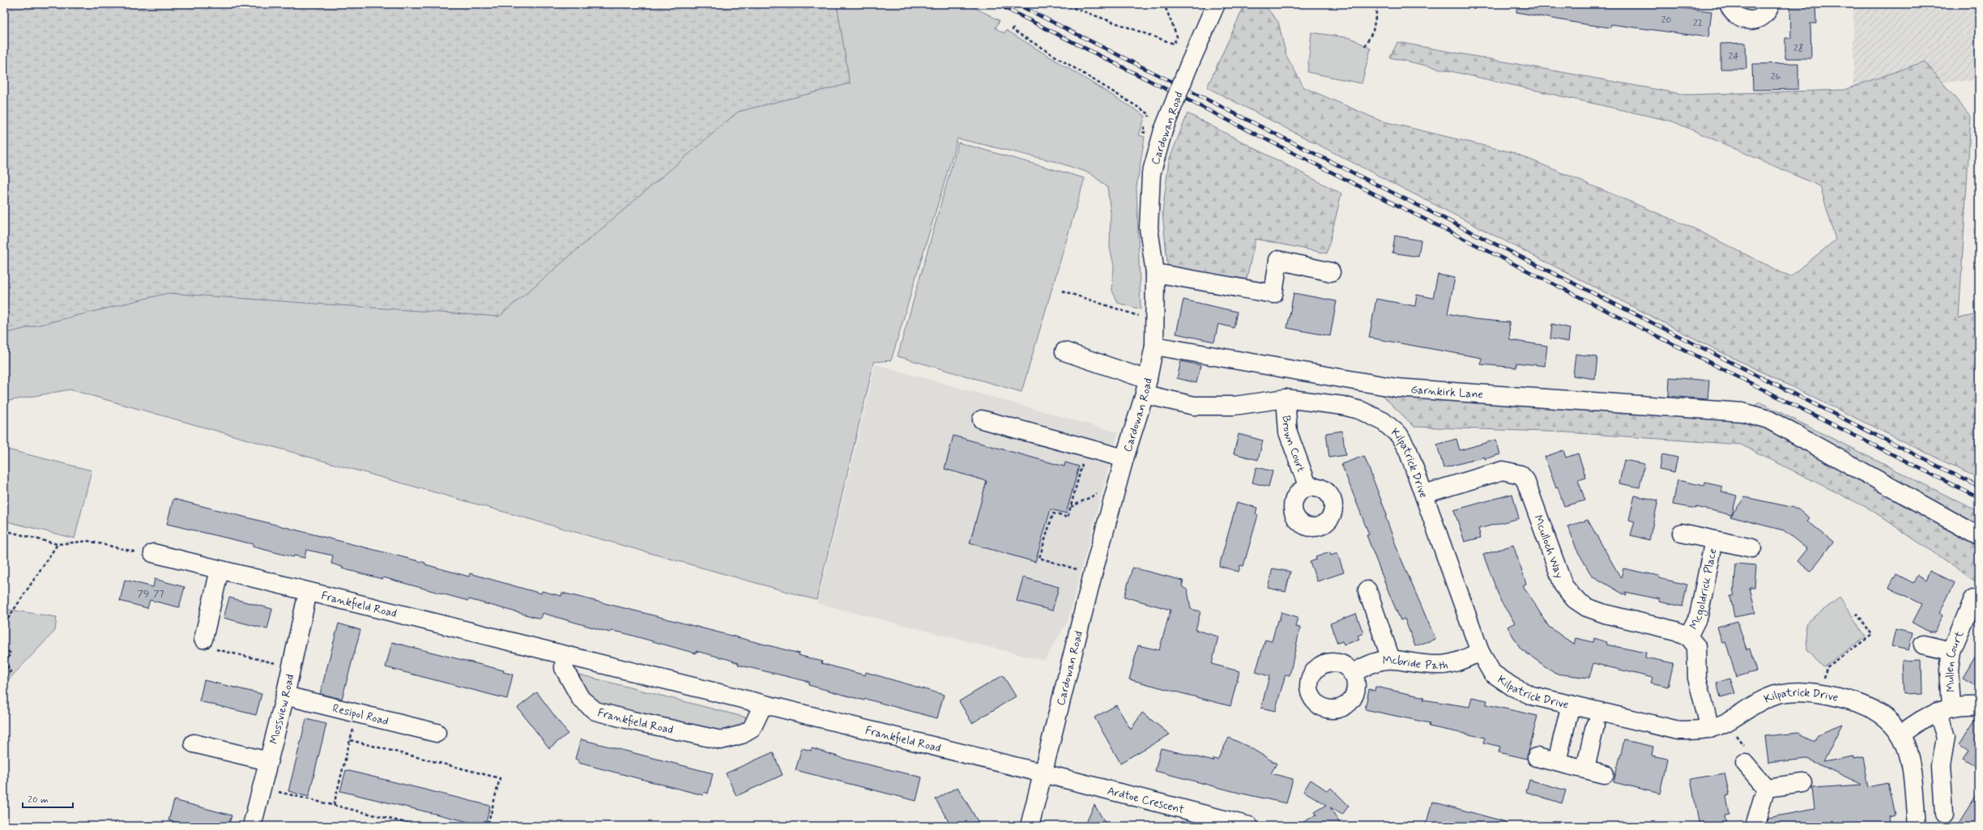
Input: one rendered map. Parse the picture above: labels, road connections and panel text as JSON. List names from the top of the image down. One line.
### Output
{"streets":{"street":["Cardowan Road","Garnkirk Lane","Brown Court","Kilpatrick Drive","Mculloch Way","Mcgoldrick Place","Frankfield Road","Mcbride Path","Mullen Court","Mossview Road","Resipol Road","Ardtoe Crescent"]},"crossings":[["Cardowan Road","Garnkirk Lane"],["Cardowan Road","Kilpatrick Drive"],["Cardowan Road","Frankfield Road"],["Cardowan Road","Ardtoe Crescent"],["Brown Court","Kilpatrick Drive"],["Kilpatrick Drive","Mculloch Way"],["Kilpatrick Drive","Mcgoldrick Place"],["Kilpatrick Drive","Mcbride Path"],["Mculloch Way","Mcgoldrick Place"],["Frankfield Road","Mossview Road"],["Frankfield Road","Ardtoe Crescent"],["Mossview Road","Resipol Road"]],"house_numbers":["20","22","28","24","26","79","77"],"scale_bar":"20 m"}
